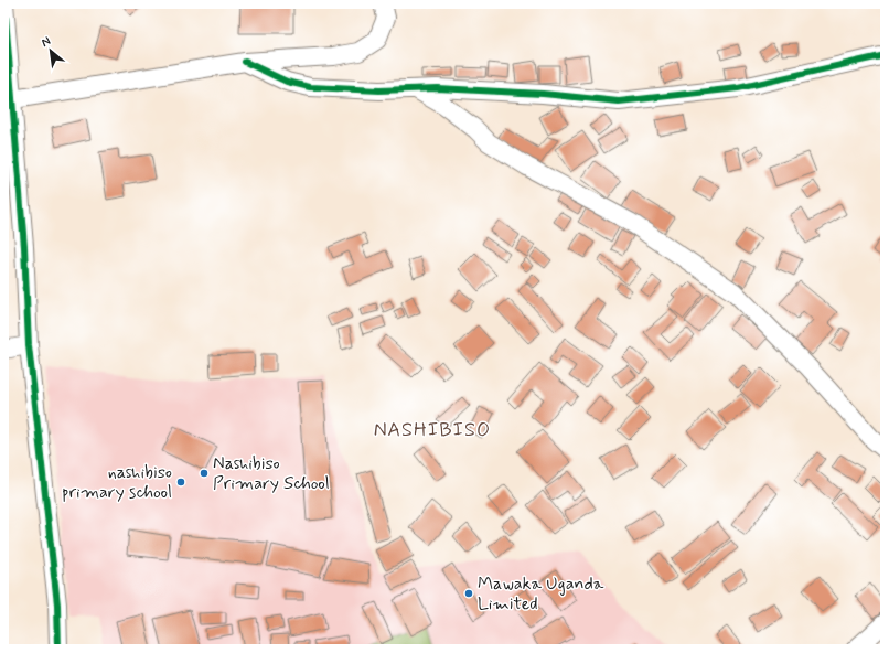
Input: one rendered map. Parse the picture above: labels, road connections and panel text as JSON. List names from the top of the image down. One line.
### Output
{"districts":["NASHIBISO"],"places":["Nashibiso Primary School","nashibiso primary school","Mawaka Uganda Limited"],"north":"top left"}
